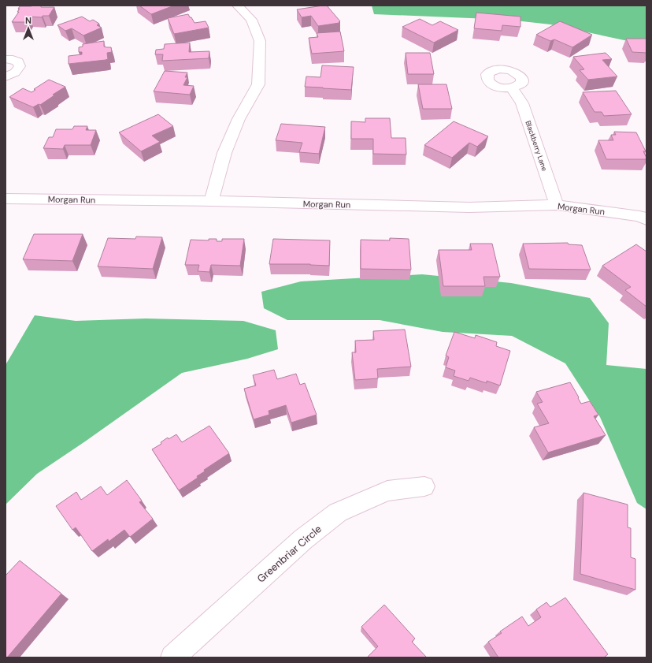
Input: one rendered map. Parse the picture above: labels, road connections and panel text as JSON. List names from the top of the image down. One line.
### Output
{"streets":{"street":["Blackberry Lane","Morgan Run","Greenbriar Circle"]},"crossings":[["Blackberry Lane","Morgan Run"]],"north":"top"}
